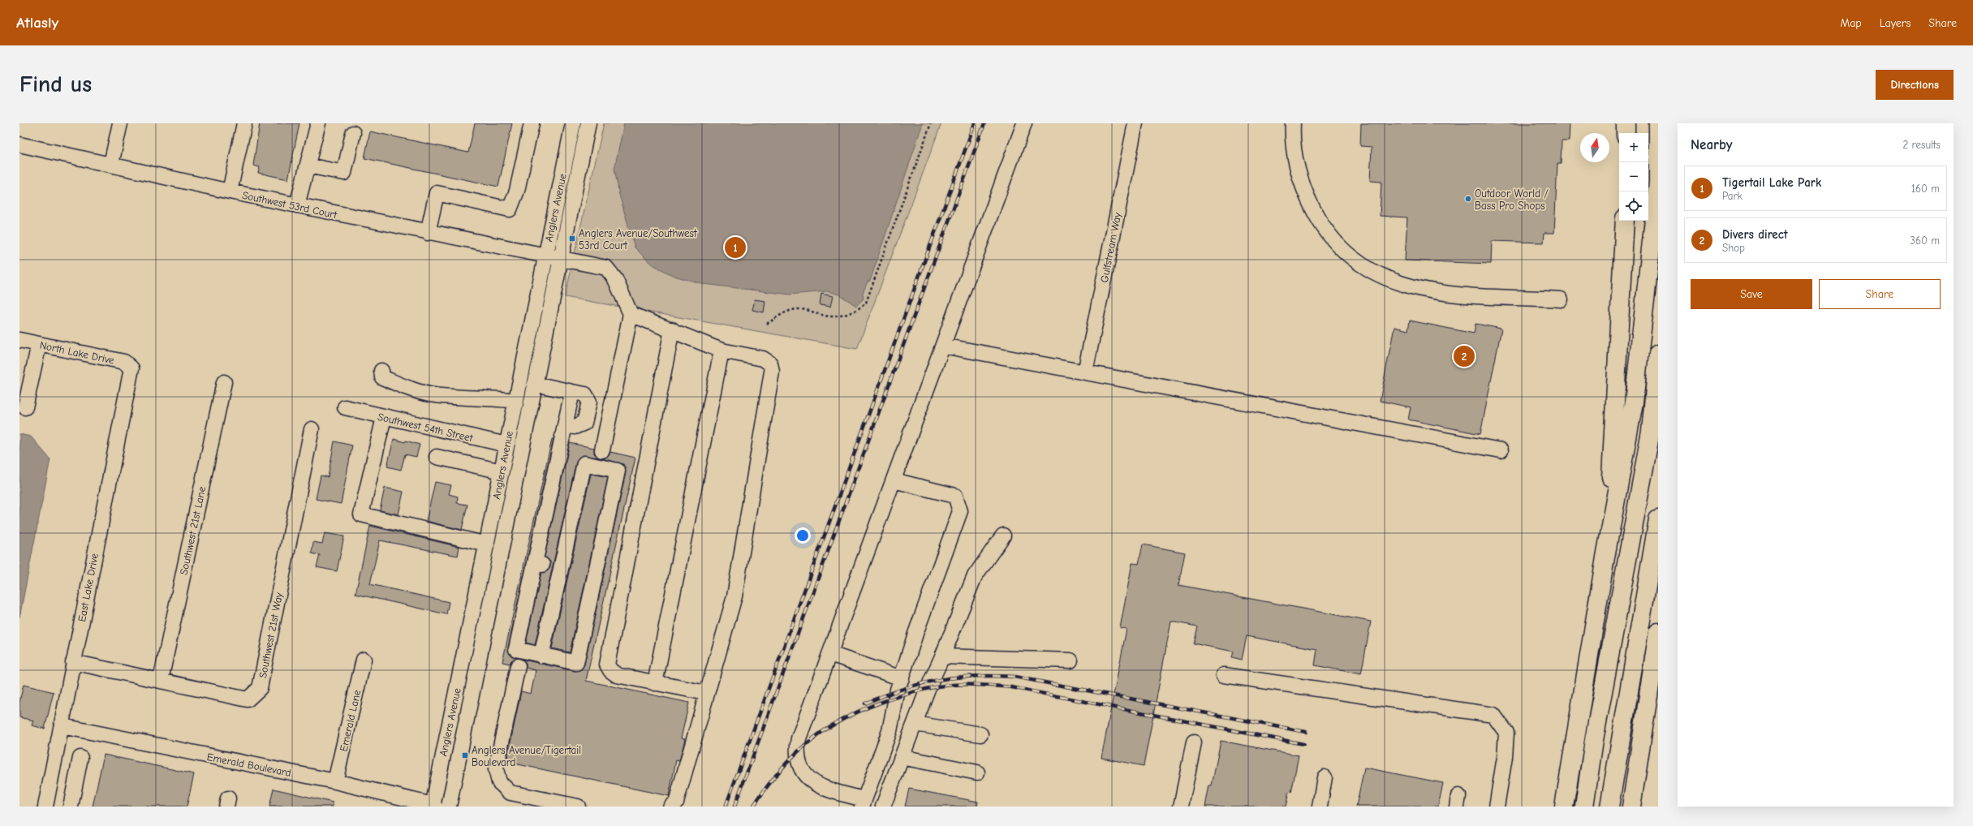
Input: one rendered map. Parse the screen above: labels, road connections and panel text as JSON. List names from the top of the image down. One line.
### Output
{"streets":{"street":["Southwest 53rd Court","Anglers Avenue","Gulfstream Way","North Lake Drive","Southwest 54th Street","Southwest 21st Lane","East Lake Drive","Southwest 21st Way","Emerald Lane","Emerald Boulevard"]},"crossings":[["Southwest 53rd Court","Anglers Avenue"],["Anglers Avenue","Southwest 54th Street"],["Anglers Avenue","Emerald Boulevard"],["North Lake Drive","East Lake Drive"],["Southwest 21st Lane","Southwest 21st Way"],["East Lake Drive","Southwest 21st Way"],["East Lake Drive","Emerald Boulevard"],["Emerald Lane","Emerald Boulevard"]],"places":{"other":["Outdoor World / Bass Pro Shops"],"transit":["Anglers Avenue/Southwest 53rd Court","Anglers Avenue/Tigertail Boulevard"]},"north":"top","page":{"header":"Atlasly","nav":["Map","Layers","Share"],"buttons":["Directions",["Save","Share"]],"title":"Find us","heading":["Nearby","2 results"],"map_buttons":["+","−"],"list":[{"mark":"1","name":"Tigertail Lake Park","note":"Park","value":"160 m"},{"mark":"2","name":"Divers direct","note":"Shop","value":"360 m"}],"pins":["1","2"]}}
